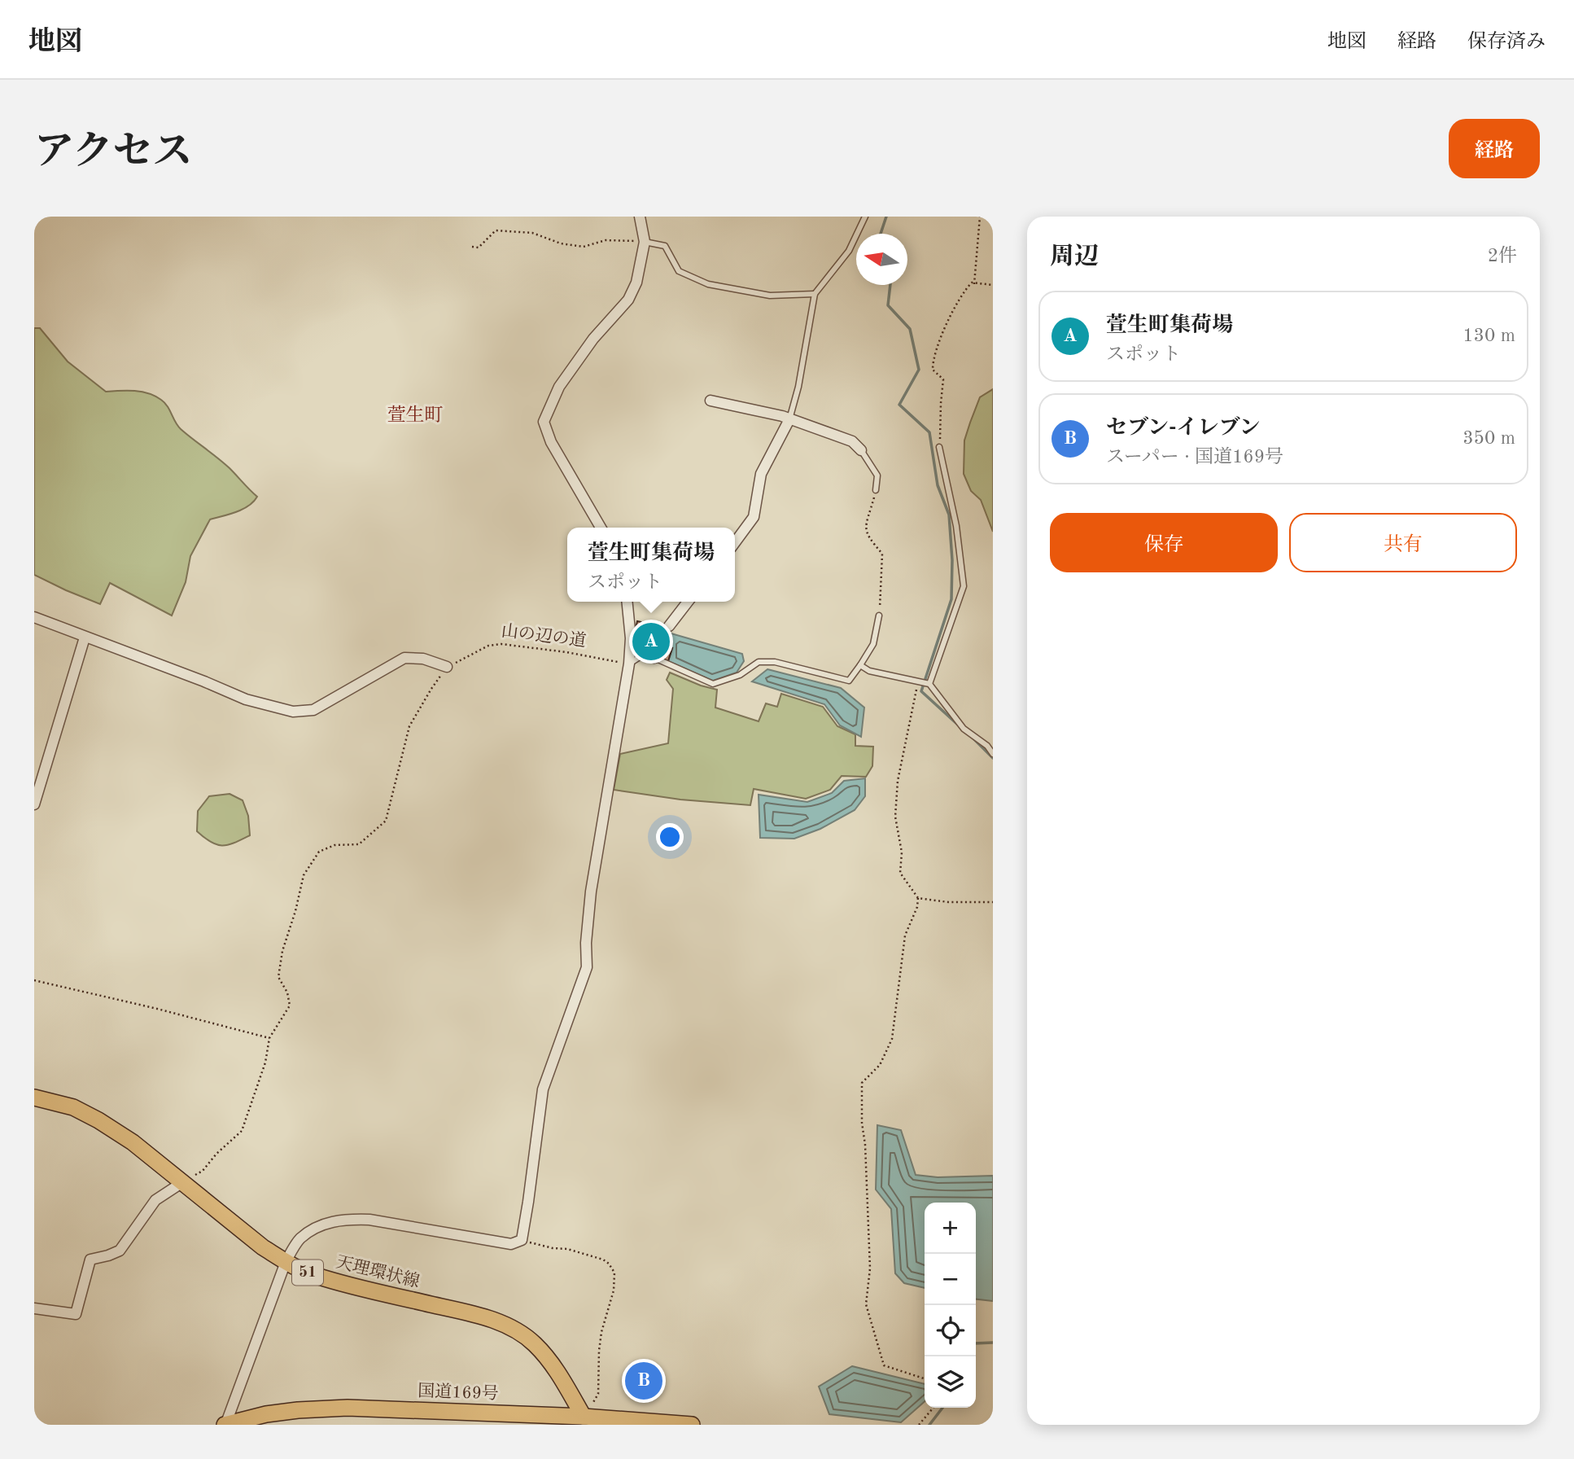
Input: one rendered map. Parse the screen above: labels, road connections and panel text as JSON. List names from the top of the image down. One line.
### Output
{"streets":{"main road":["51","天理環状線","国道169号"],"path":["山の辺の道"]},"crossings":[["天理環状線","国道169号"]],"districts":["萱生町"],"north":"left","page":{"header":"地図","nav":["地図","経路","保存済み"],"title":"アクセス","buttons":["経路",["保存","共有"]],"heading":["周辺","2件"],"list":[{"mark":"A","name":"萱生町集荷場","note":"スポット","value":"130 m"},{"mark":"B","name":"セブン-イレブン","note":"スーパー · 国道169号","value":"350 m"}],"popup":["萱生町集荷場","スポット"],"pins":["A","B"],"map_buttons":["+","−"]}}
